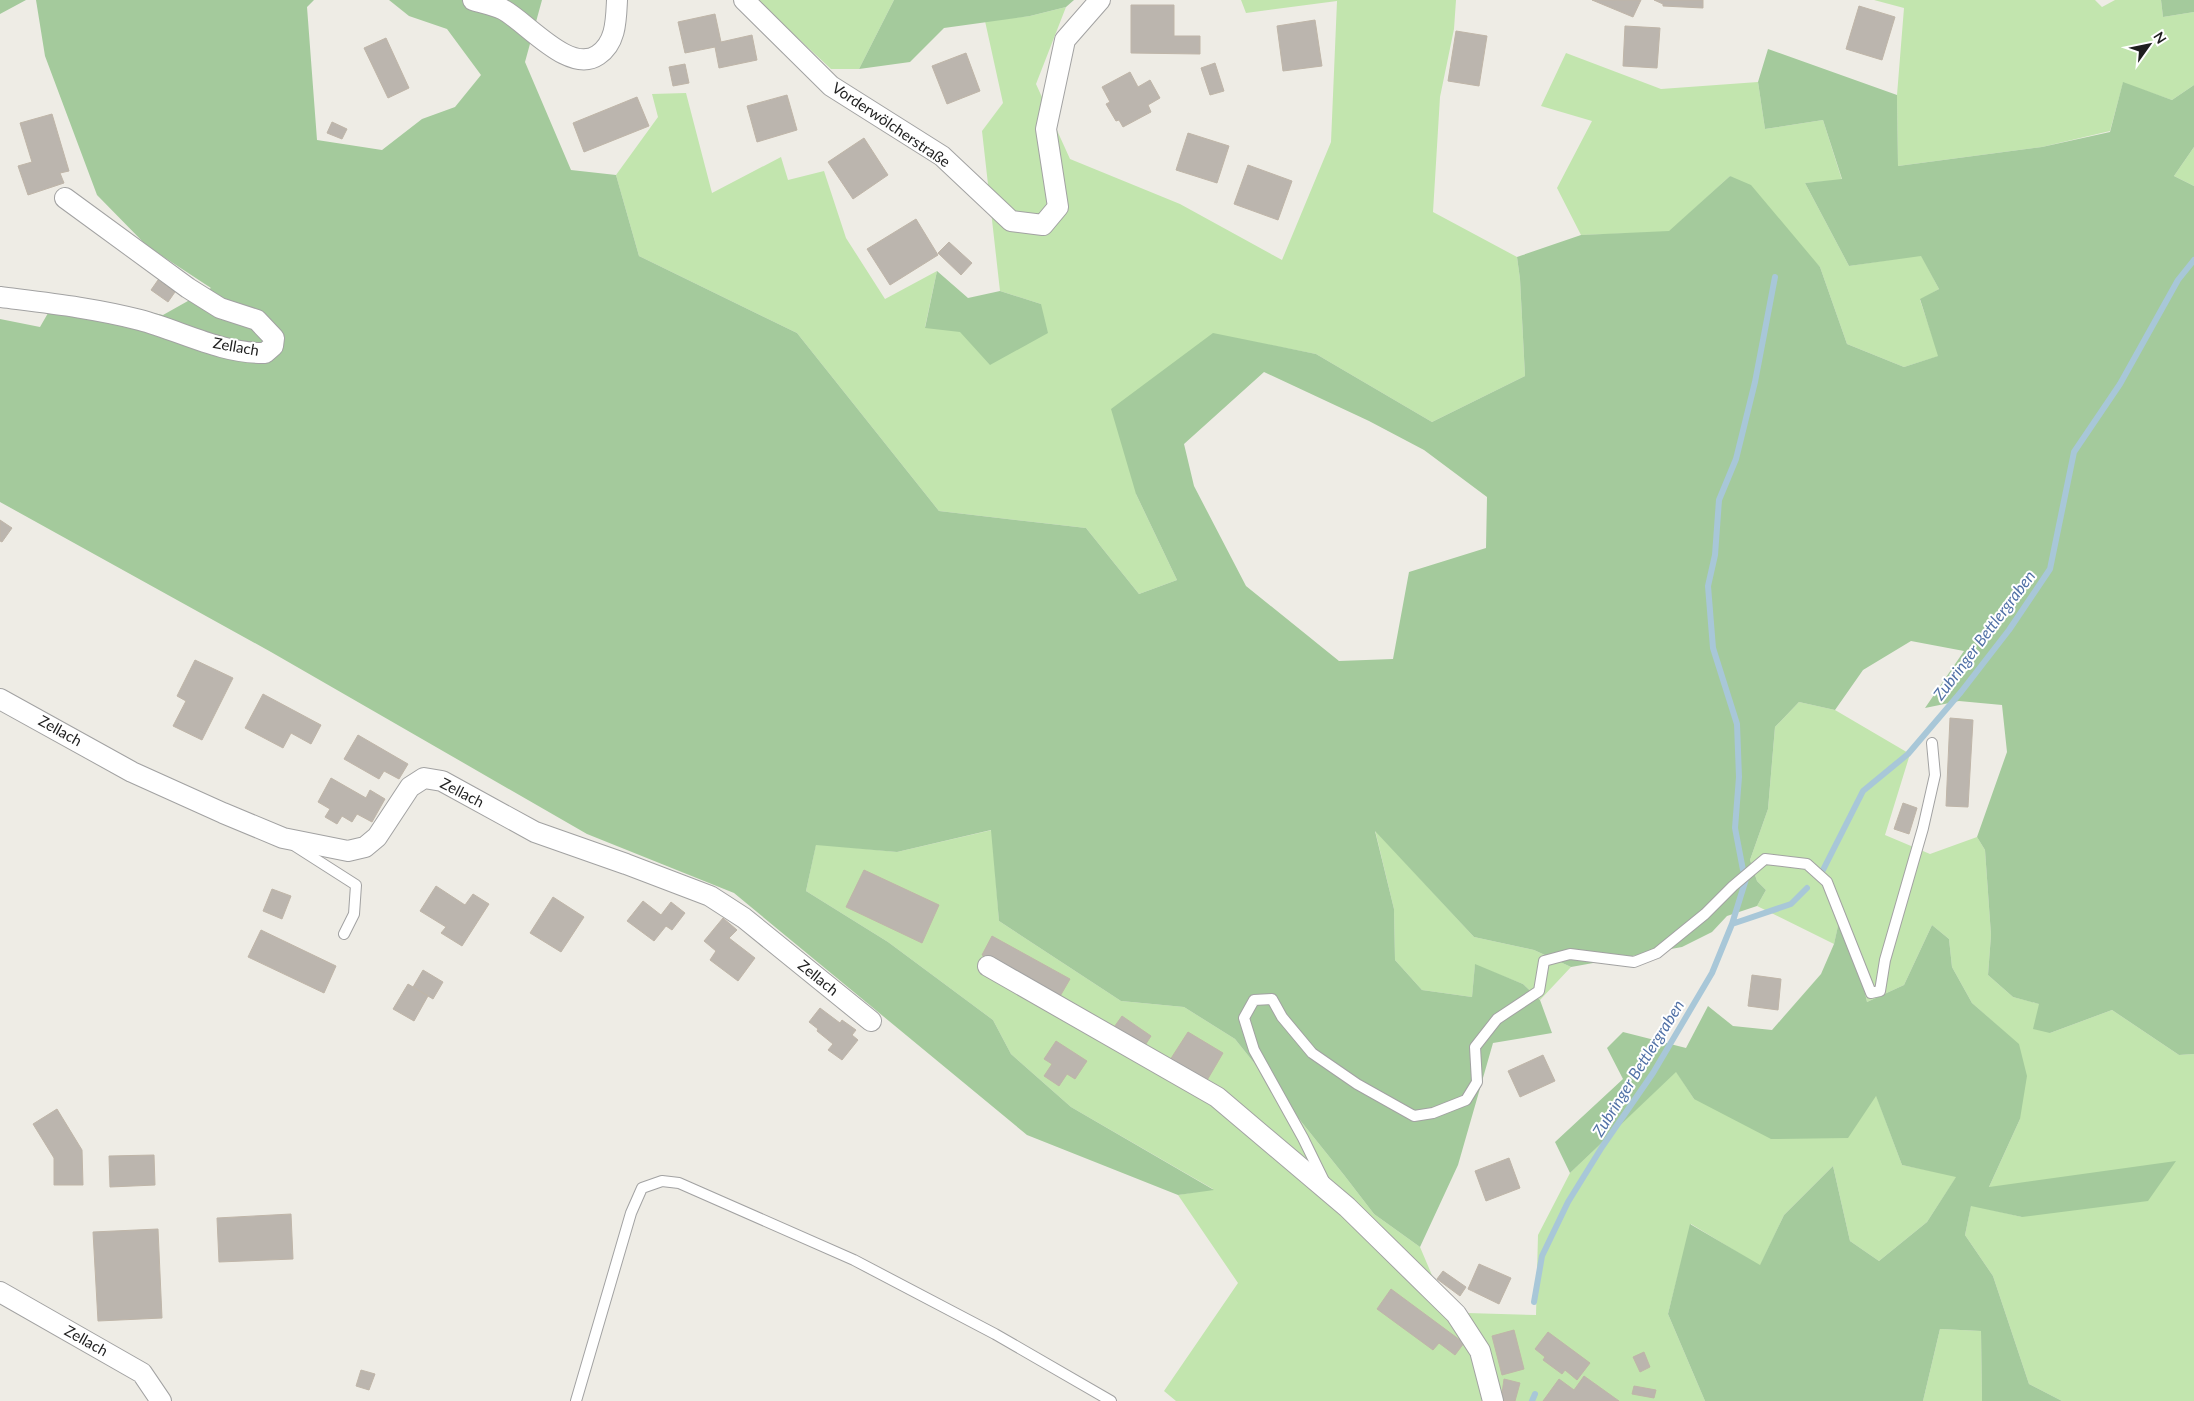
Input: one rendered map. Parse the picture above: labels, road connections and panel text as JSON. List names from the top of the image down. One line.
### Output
{"streets":{"street":["Vorderwölcherstraße","Zellach"]},"water":["Zubringer Bettlergraben"],"north":"top right"}
